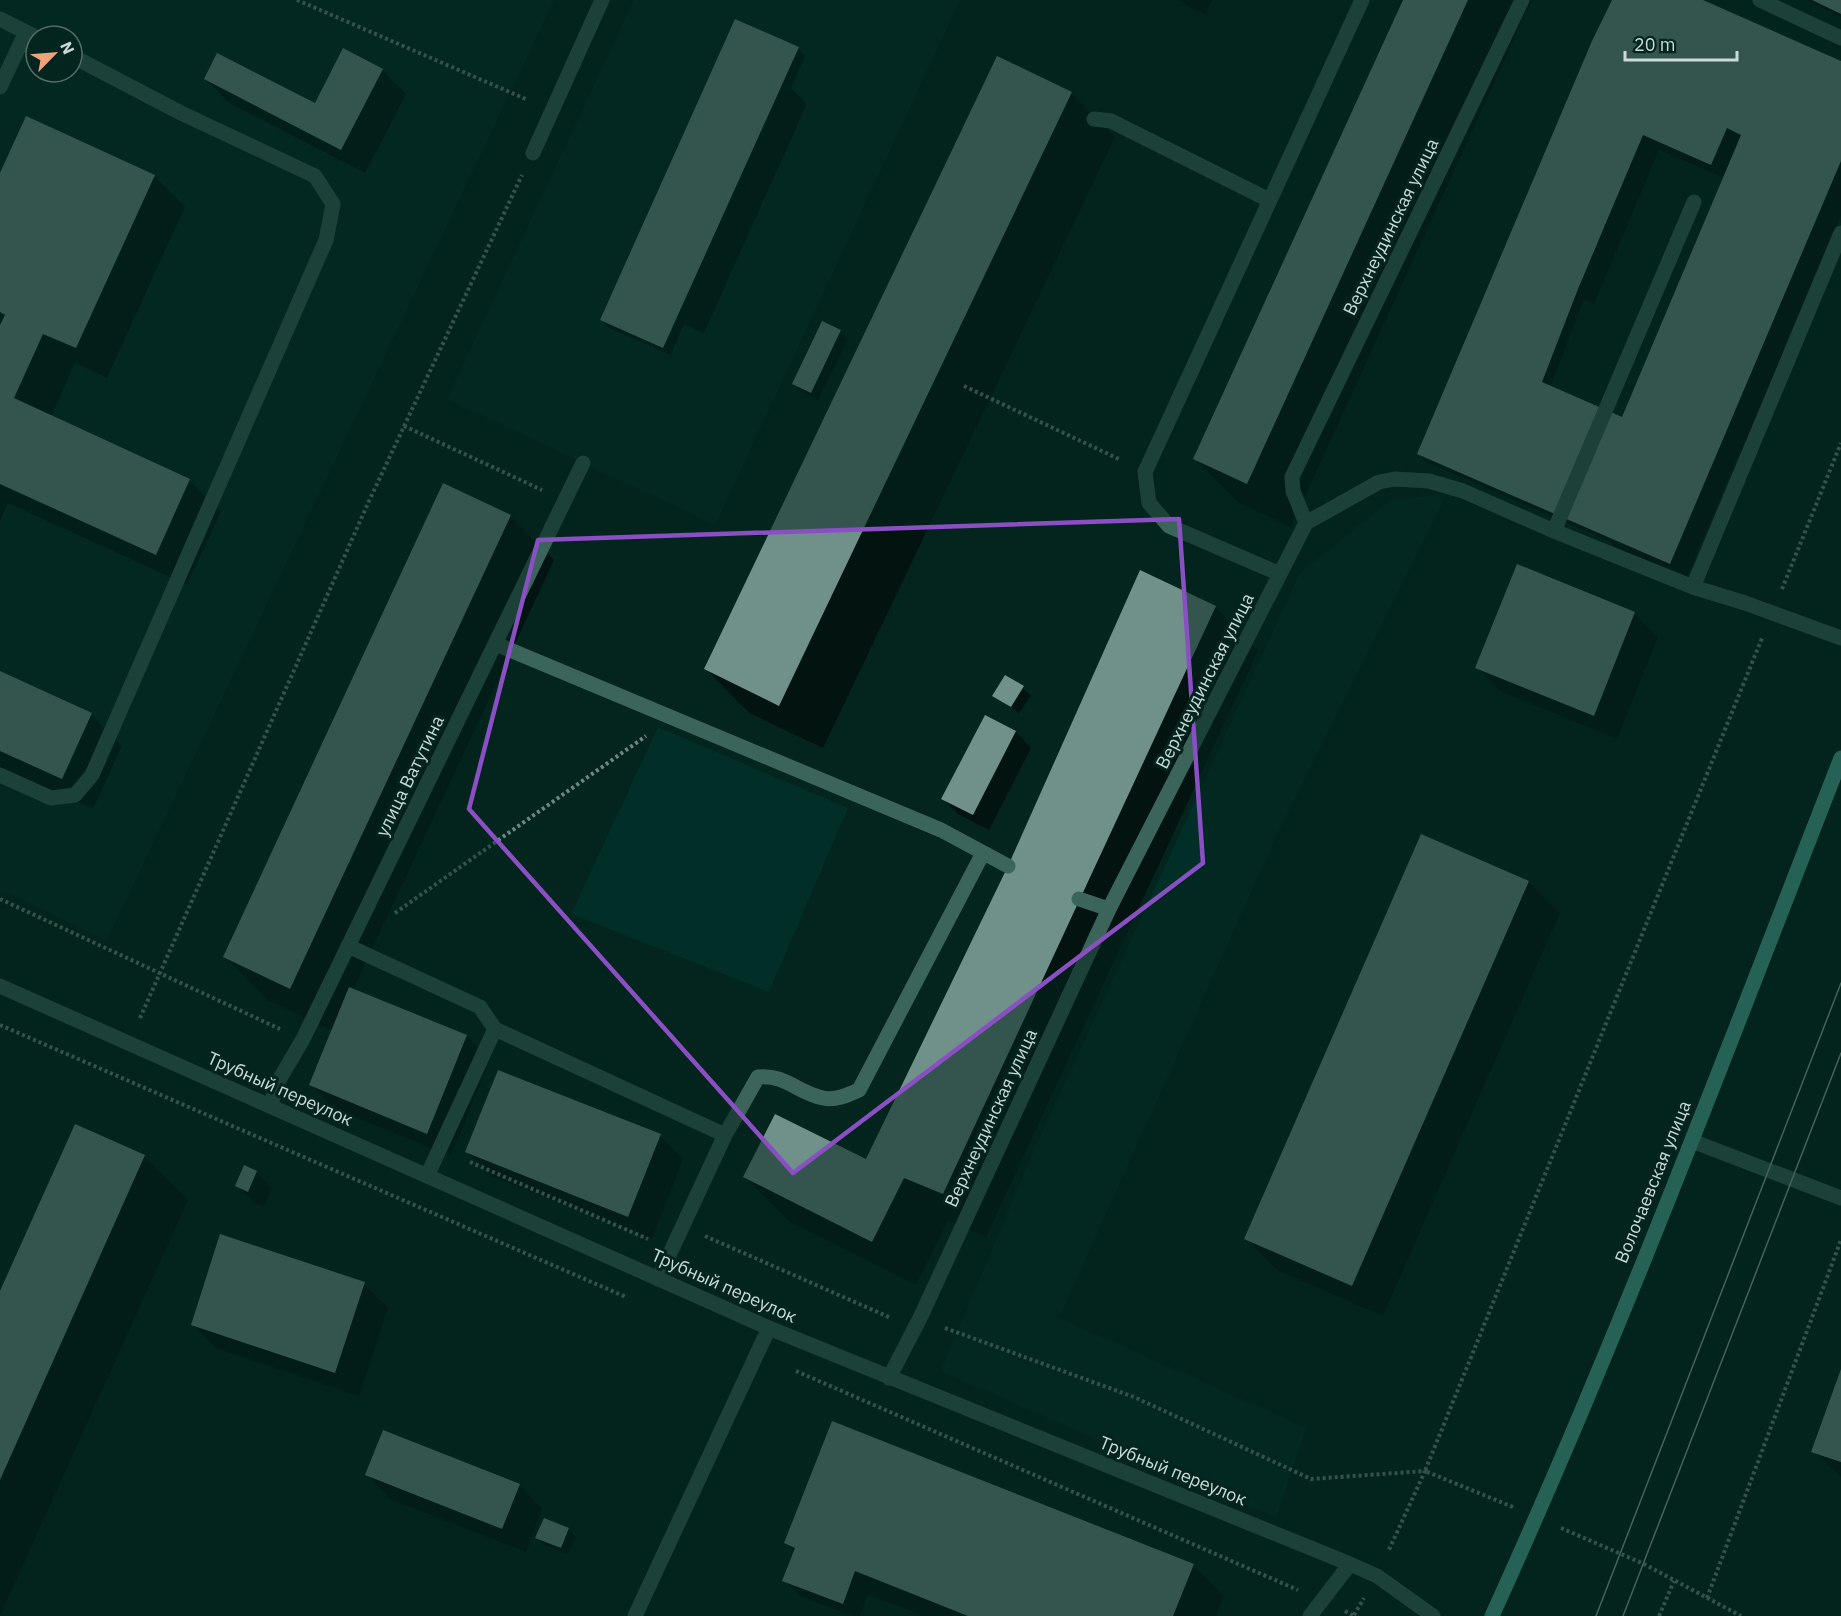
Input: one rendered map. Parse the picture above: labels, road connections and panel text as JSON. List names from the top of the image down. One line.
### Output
{"streets":{"main road":["Волочаевская улица"],"street":["Верхнеудинская улица","улица Ватутина","Трубный переулок"]},"crossings":[["Верхнеудинская улица","Трубный переулок"],["улица Ватутина","Трубный переулок"]],"scale_bar":"20 m","north":"top right"}
